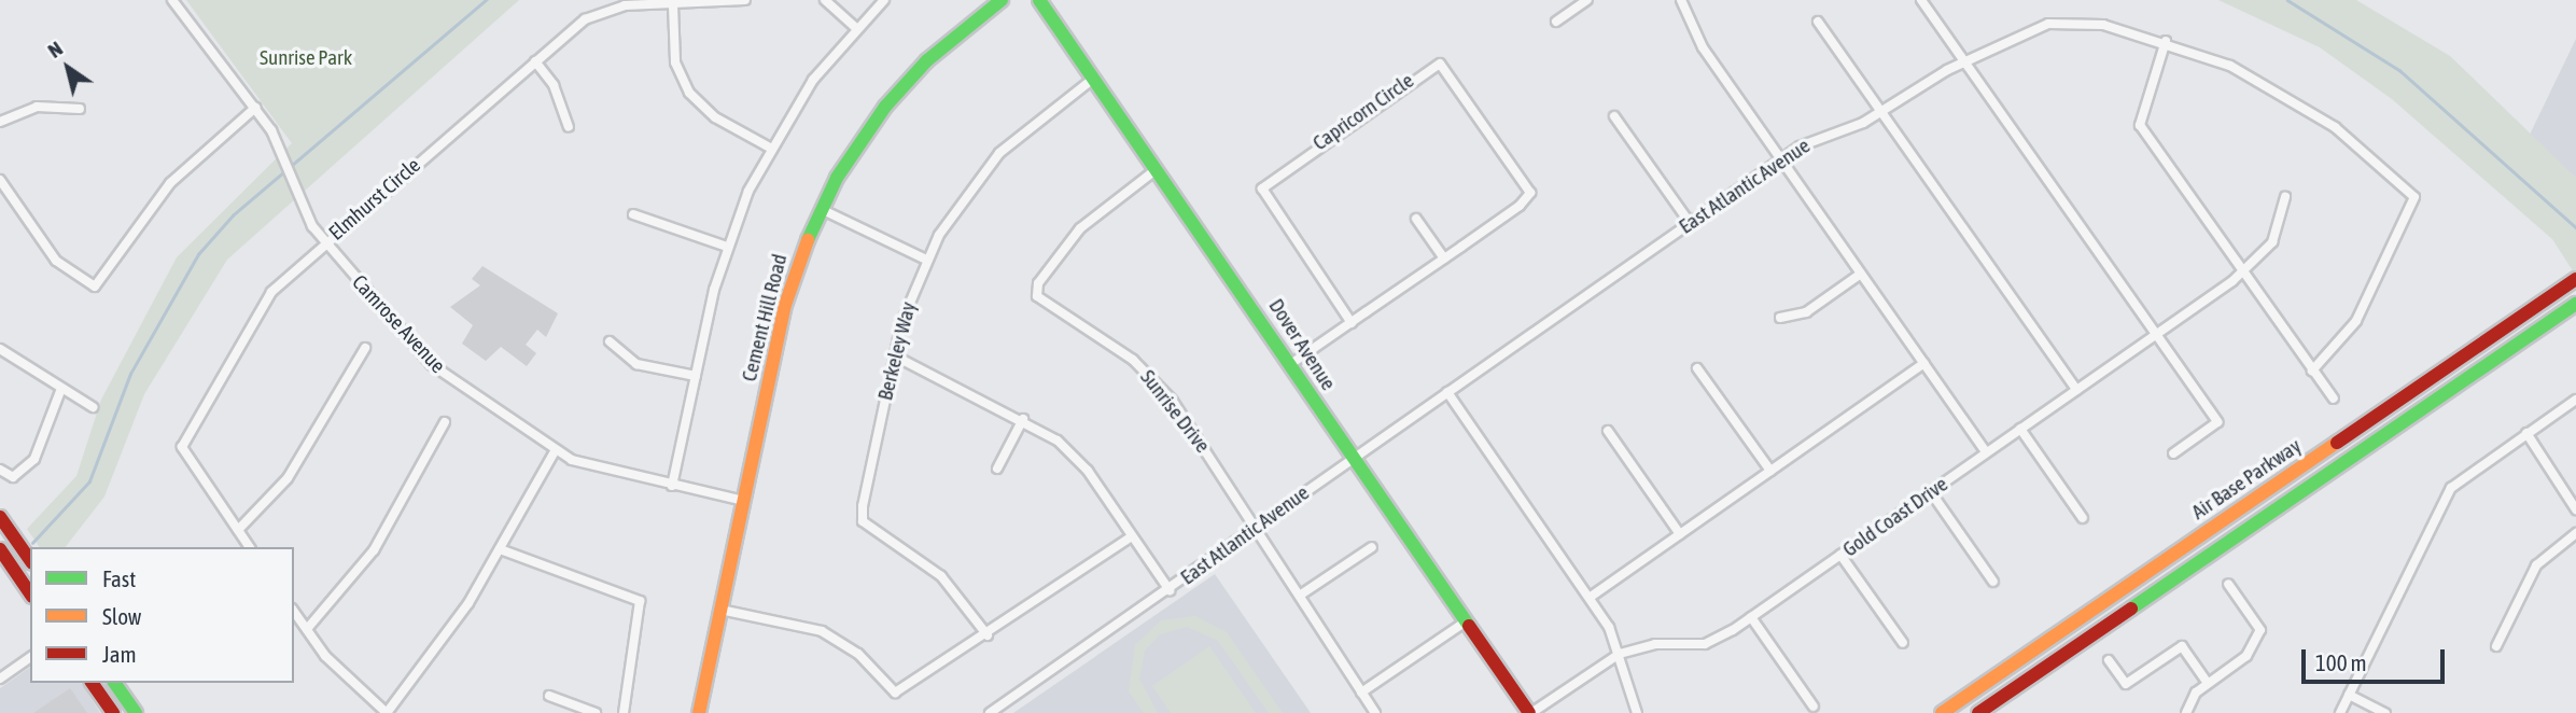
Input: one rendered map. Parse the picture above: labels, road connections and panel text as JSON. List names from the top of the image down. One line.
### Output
{"streets":{"main road":["Cement Hill Road","Dover Avenue","Air Base Parkway"],"street":["Capricorn Circle","East Atlantic Avenue","Elmhurst Circle","Camrose Avenue","Berkeley Way","Sunrise Drive","Gold Coast Drive"]},"crossings":[["Capricorn Circle","Dover Avenue"],["East Atlantic Avenue","Dover Avenue"],["East Atlantic Avenue","Sunrise Drive"],["Elmhurst Circle","Camrose Avenue"],["Cement Hill Road","Camrose Avenue"],["Dover Avenue","Berkeley Way"],["Dover Avenue","Sunrise Drive"],["Dover Avenue","Gold Coast Drive"]],"parks":["Sunrise Park"],"legend":["Fast","Slow","Jam"],"scale_bar":"100 m","north":"top left"}
